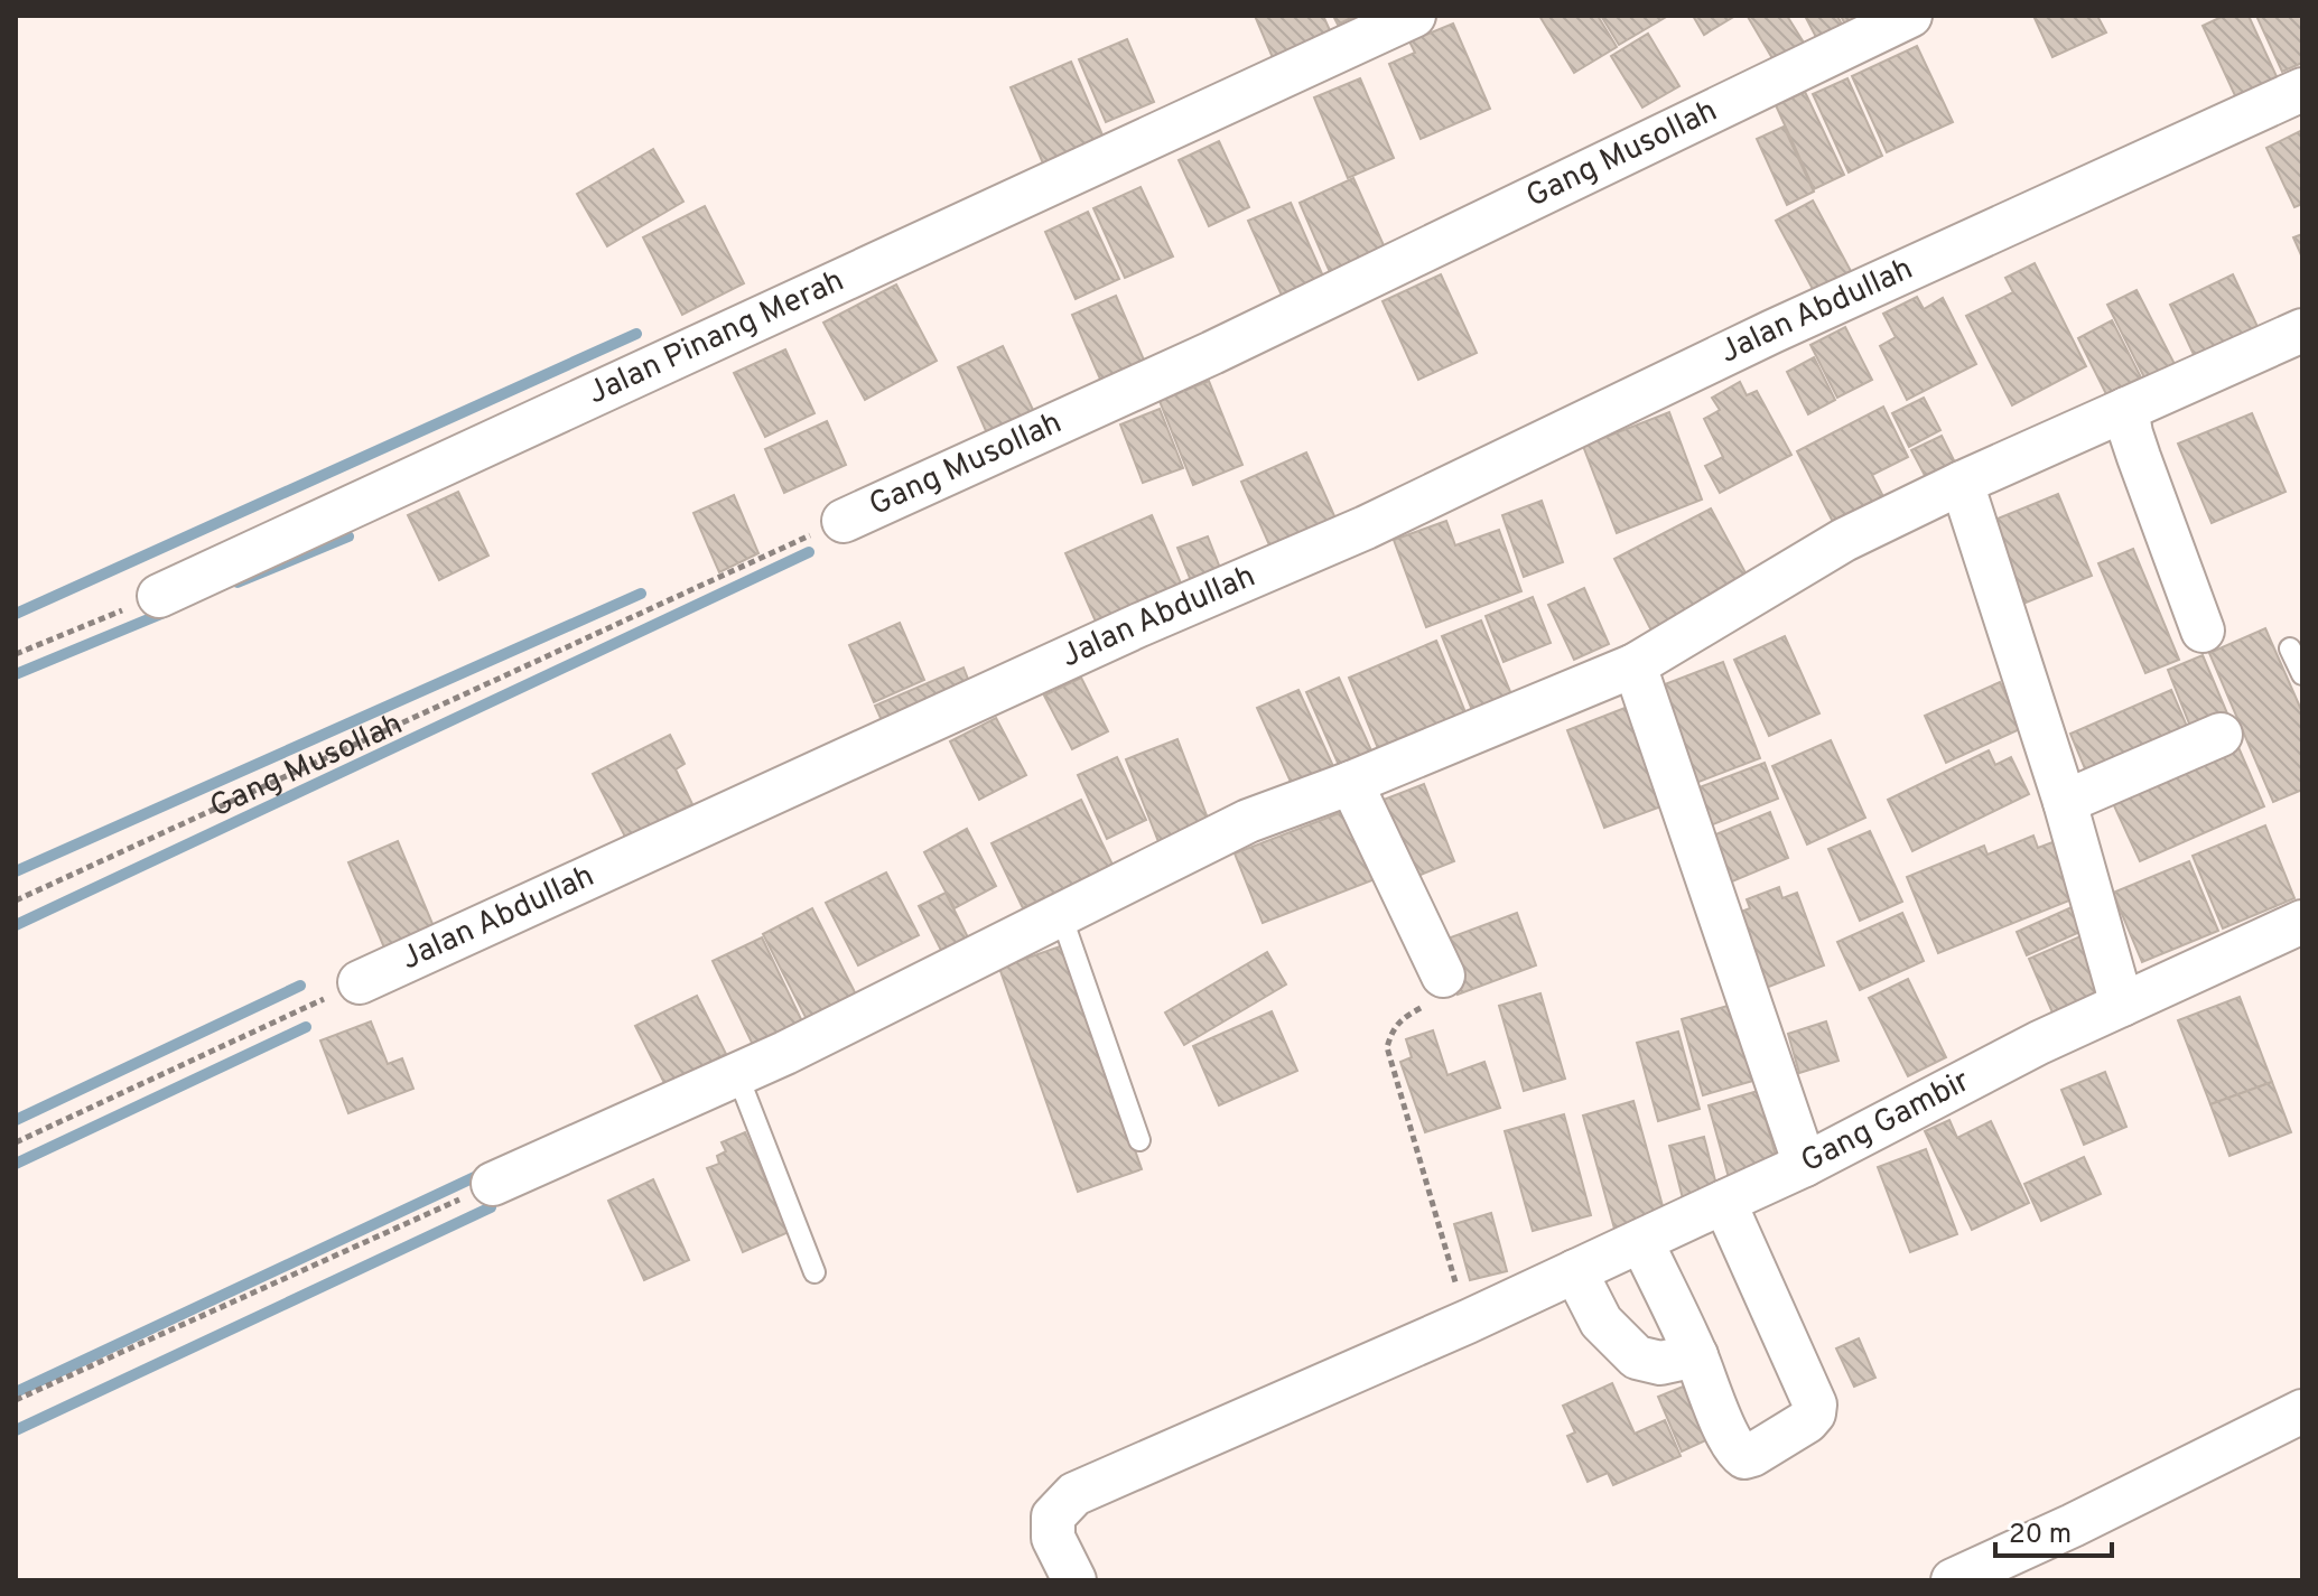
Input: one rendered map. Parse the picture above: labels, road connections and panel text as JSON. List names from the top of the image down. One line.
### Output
{"streets":{"street":["Gang Musollah","Jalan Abdullah","Jalan Pinang Merah","Gang Gambir"]},"scale_bar":"20 m"}
